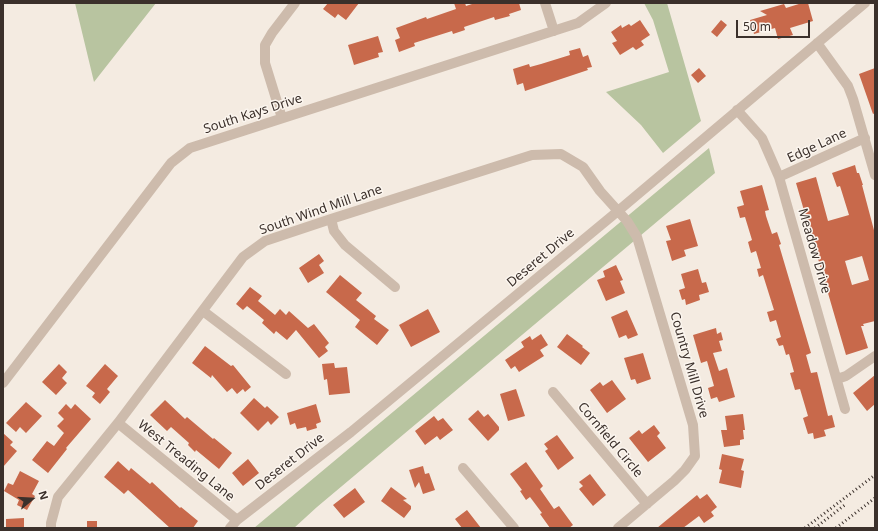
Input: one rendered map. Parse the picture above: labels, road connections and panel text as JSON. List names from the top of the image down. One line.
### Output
{"streets":{"street":["South Kays Drive","Edge Lane","South Wind Mill Lane","Meadow Drive","Deseret Drive","Country Mill Drive","Cornfield Circle","West Treading Lane"]},"crossings":[["Edge Lane","Meadow Drive"],["South Wind Mill Lane","Deseret Drive"],["South Wind Mill Lane","Country Mill Drive"],["South Wind Mill Lane","West Treading Lane"],["Meadow Drive","Deseret Drive"],["Deseret Drive","Country Mill Drive"],["Deseret Drive","West Treading Lane"],["Country Mill Drive","Cornfield Circle"]],"scale_bar":"50 m","north":"right"}
